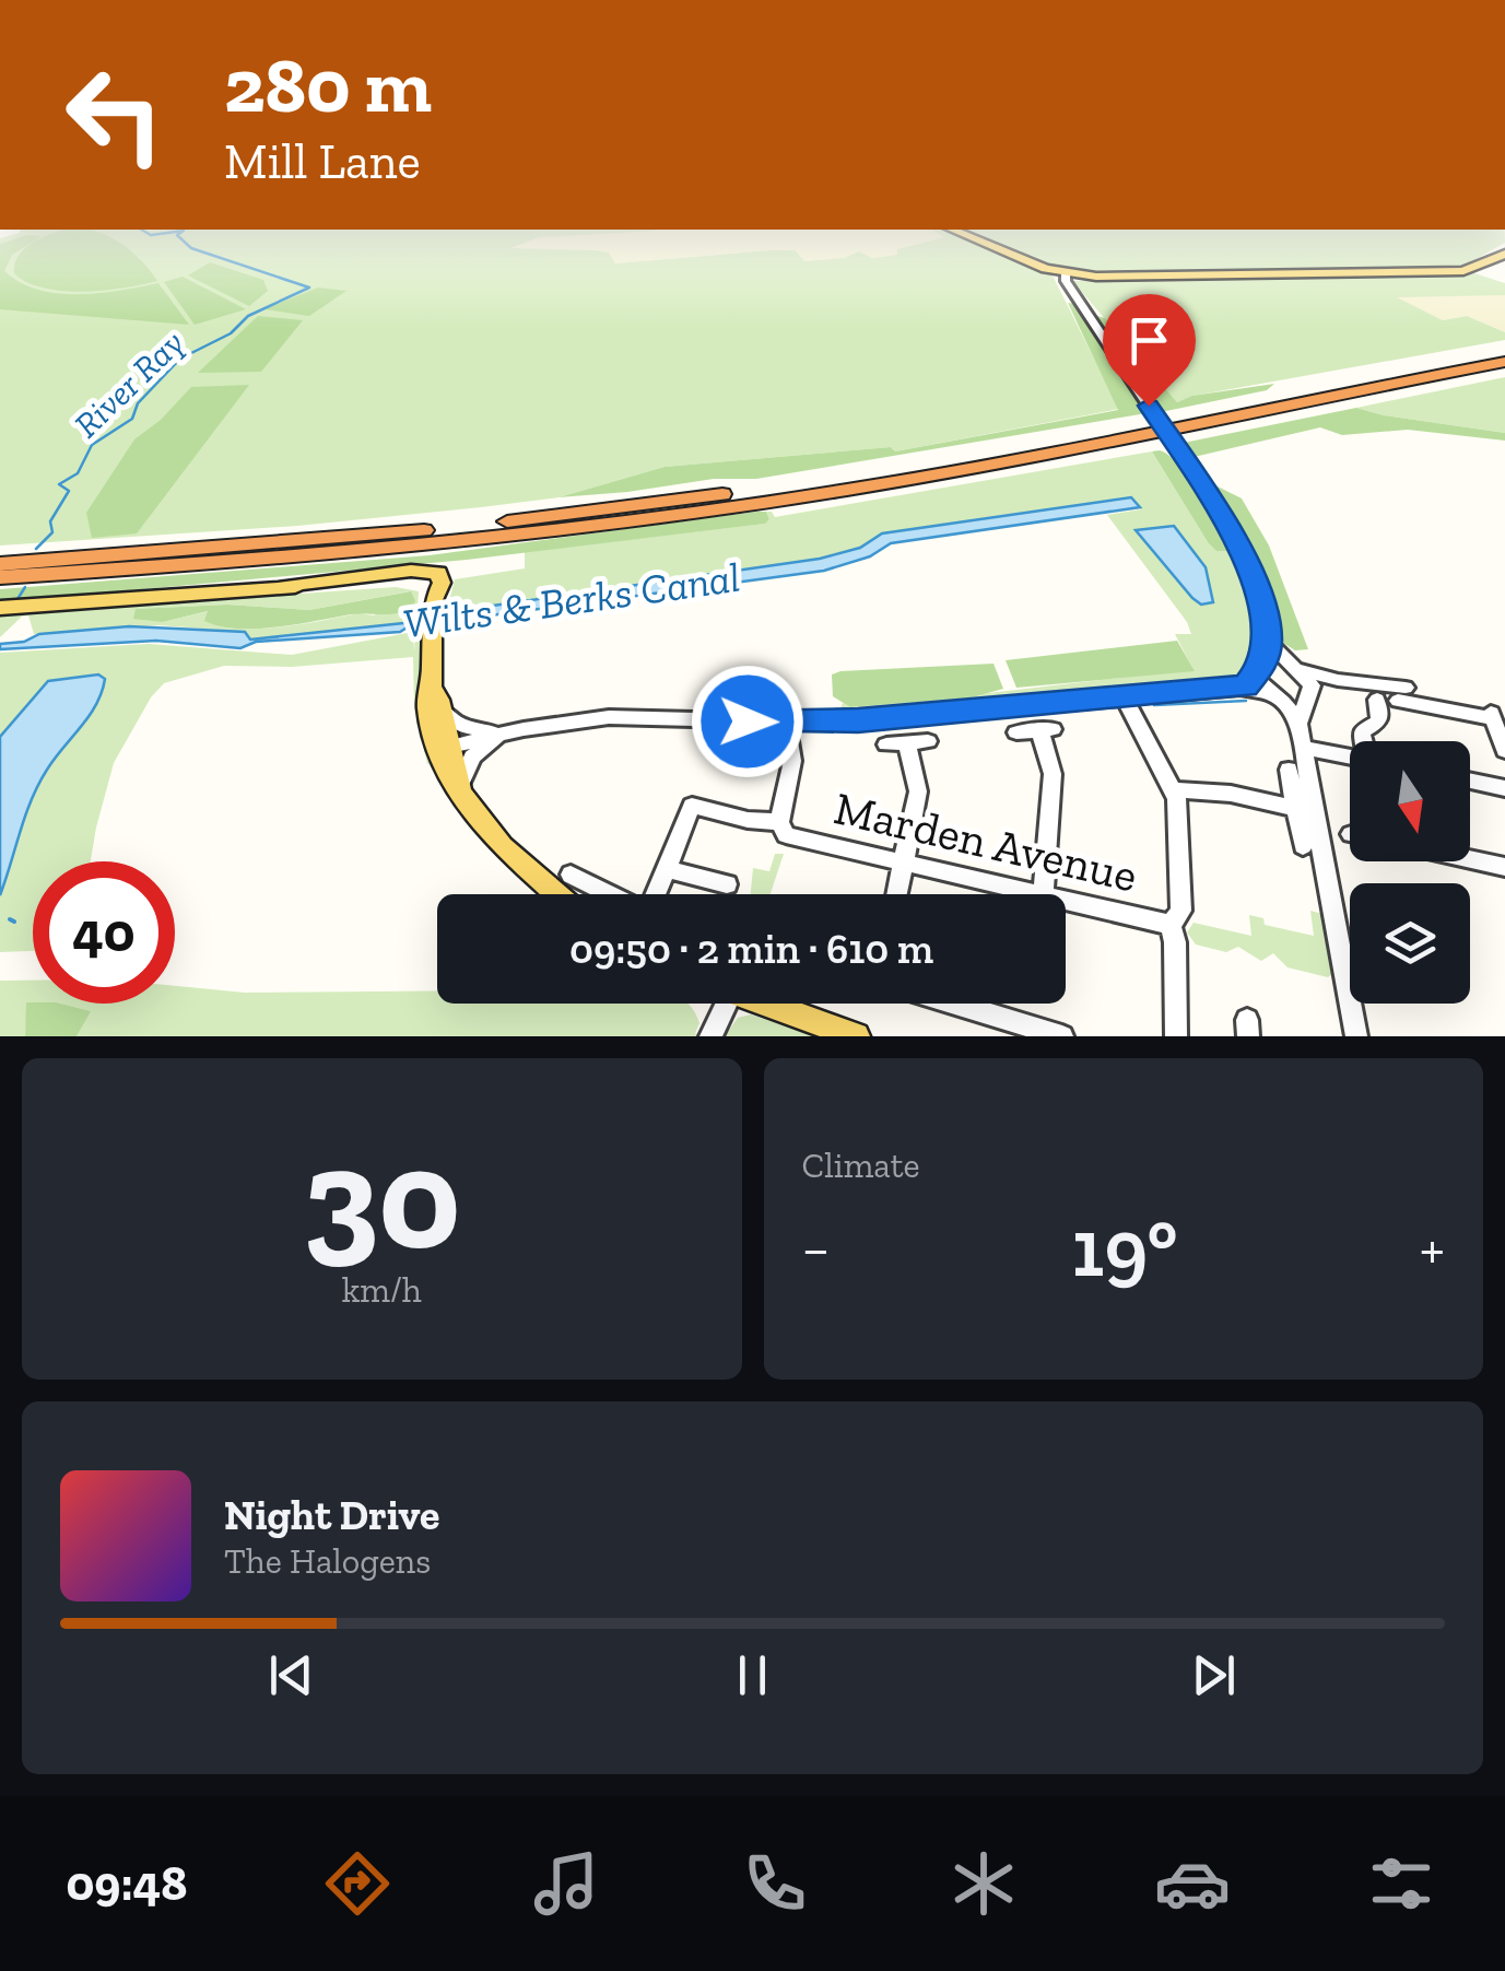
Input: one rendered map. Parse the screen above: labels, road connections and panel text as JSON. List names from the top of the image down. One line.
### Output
{"streets":{"street":["Marden Avenue"]},"water":["River Ray","Wilts & Berks Canal"],"north":"bottom","page":{"turn":["280 m","Mill Lane"],"limit":"40","trip":"09:50 · 2 min · 610 m","tile":[["30","km/h"],"Climate"],"heat":["−","19°","+"],"song":["Night Drive","The Halogens"],"tabs":"09:48"}}
